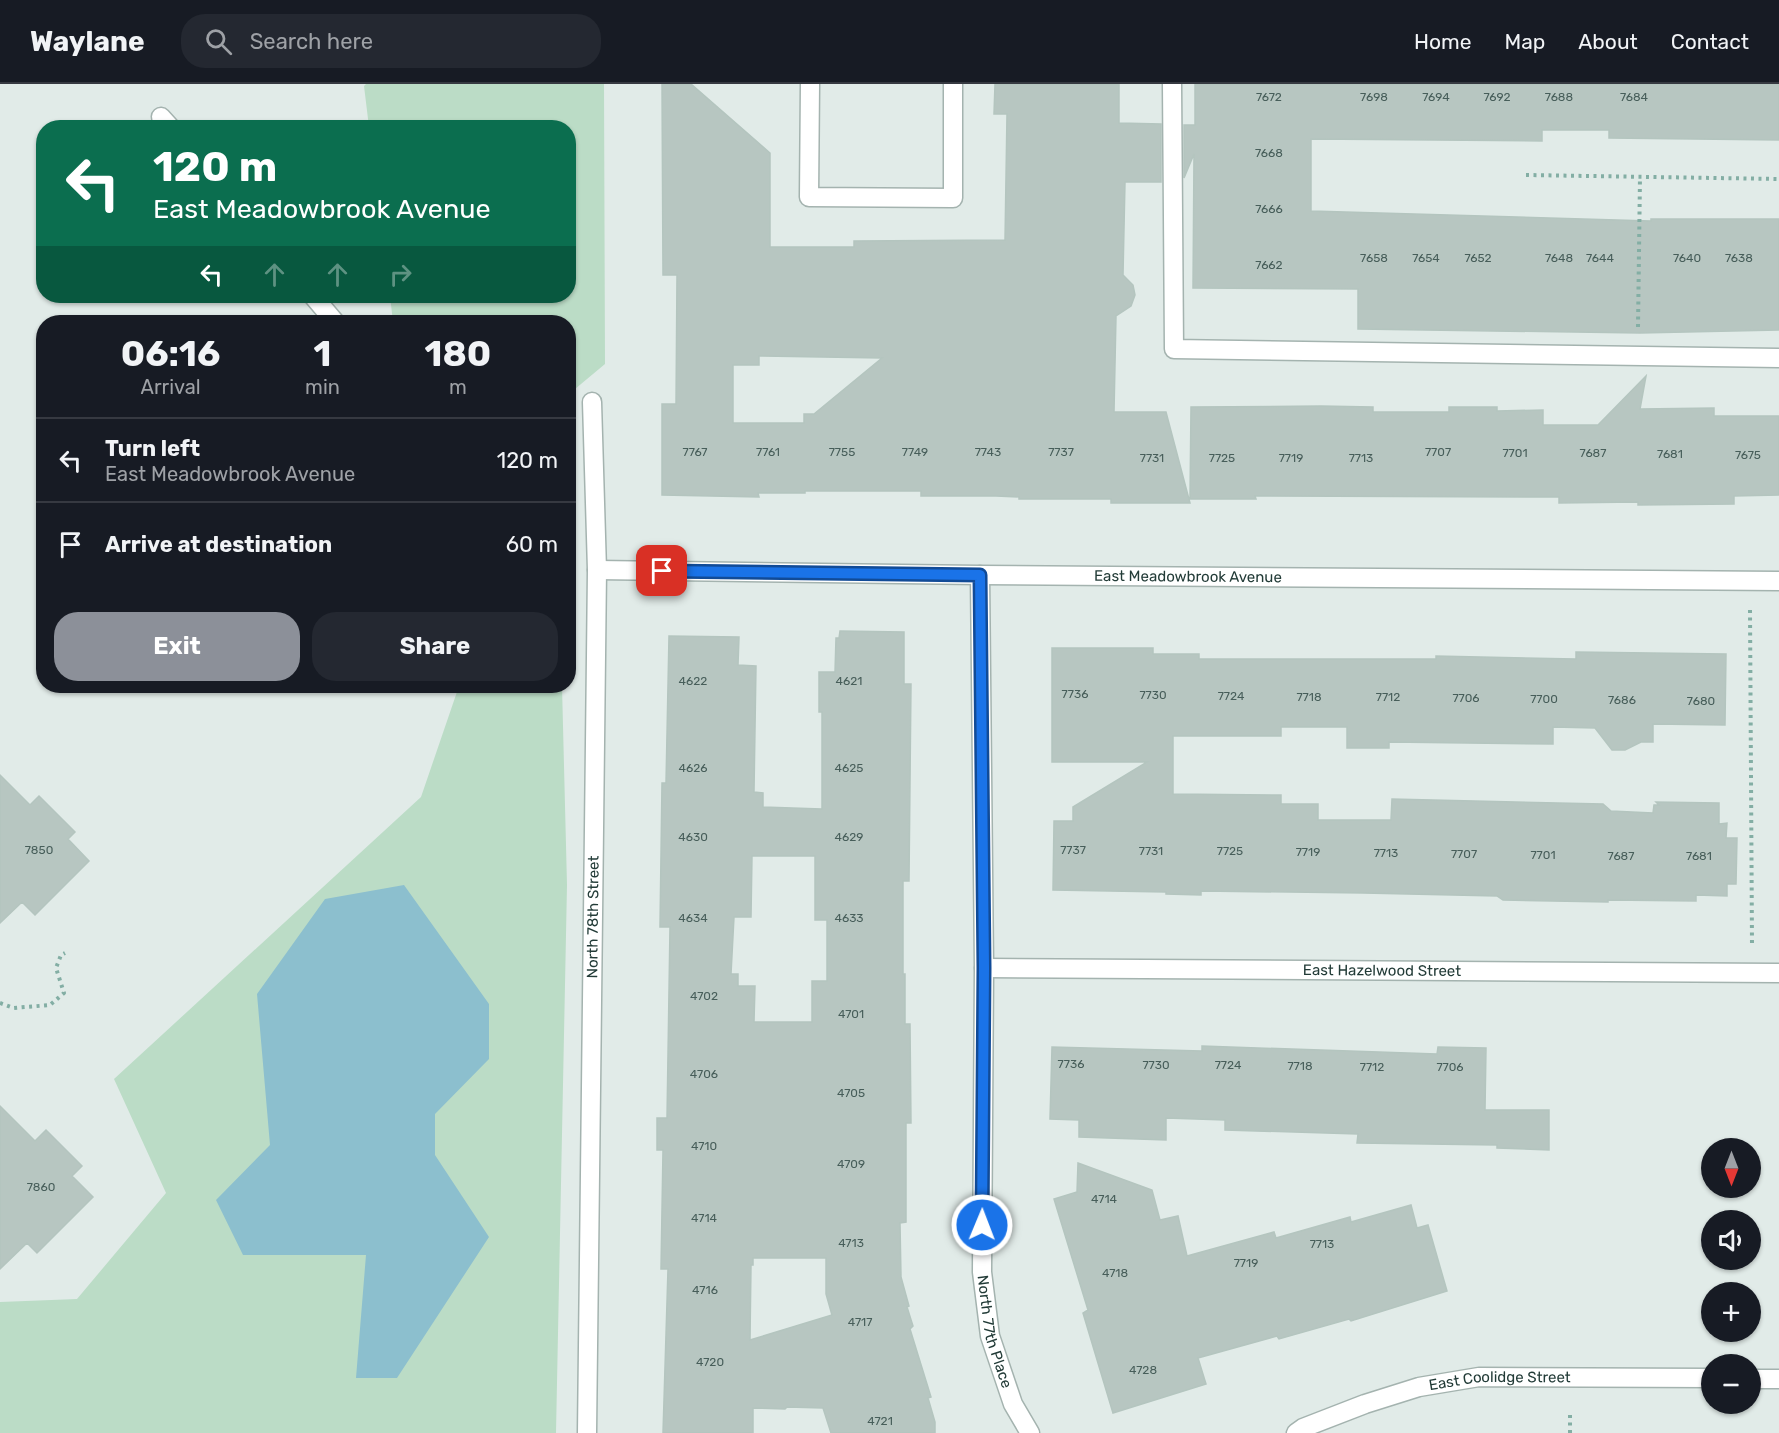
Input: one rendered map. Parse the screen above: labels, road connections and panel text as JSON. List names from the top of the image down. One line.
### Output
{"streets":{"street":["East Meadowbrook Avenue","North 78th Street","East Hazelwood Street","North 77th Place","East Coolidge Street"]},"crossings":[["East Meadowbrook Avenue","North 78th Street"],["East Meadowbrook Avenue","North 77th Place"],["East Hazelwood Street","North 77th Place"]],"house_numbers":["7672","7698","7694","7692","7688","7684","7668","7666","7658","7654","7652","7648","7644","7640","7638","7662","7767","7761","7755","7749","7743","7737","7707","7701","7687","7681","7675","7731","7725","7719","7713","4622","4621","7736","7730","7724","7718","7712","7706","7700","7686","7680","4626","4625","4630","4629","7850","7737","7731","7725","7719","7713","7707","7701","7687","7681","4634","4633","4702","4701","7736","7730","7724","7718","7712","7706","4706","4705","4710","4709","7860","4714","4714","4713","7713","7719","4718","4716","4717","4720","4728","4721"],"north":"bottom","page":{"header":"Waylane","search":"Search here","nav":["Home","Map","About","Contact"],"turn":["120 m","East Meadowbrook Avenue"],"eta":["06:16","Arrival","1","min","180","m"],"list":[{"name":"Turn left","note":"East Meadowbrook Avenue","value":"120 m"},{"name":"Arrive at destination","value":"60 m"}],"buttons":["Exit","Share"],"map_buttons":["+","−"]}}
